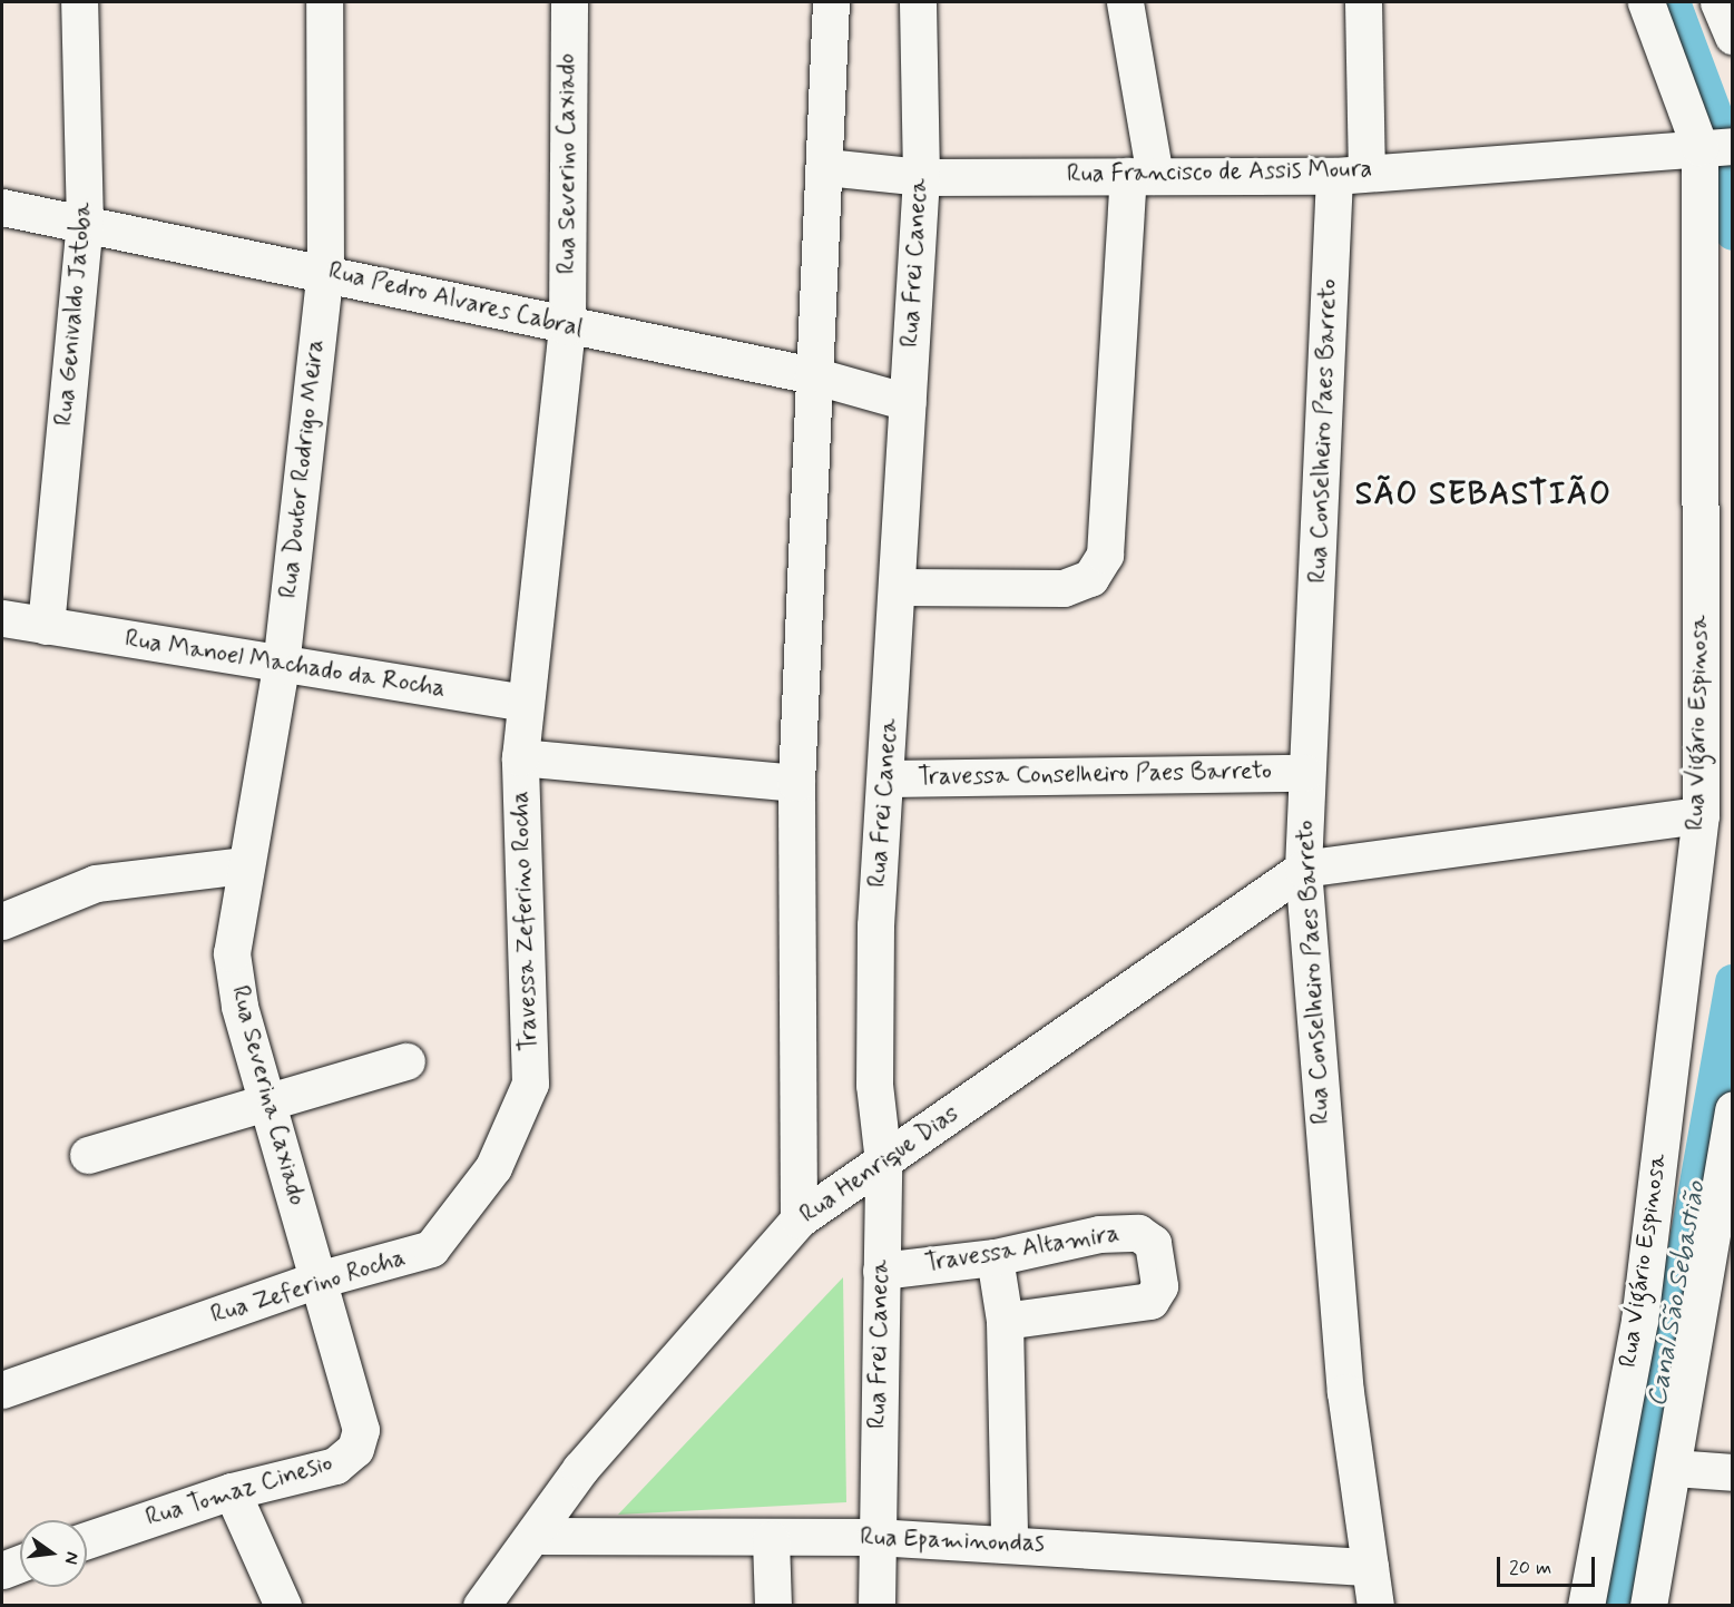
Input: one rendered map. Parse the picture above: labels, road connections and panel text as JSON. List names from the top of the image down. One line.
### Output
{"streets":{"street":["Rua Severino Caxiado","Rua Francisco de Assis Moura","Rua Frei Caneca","Rua Pedro Alvares Cabral","Rua Genivaldo Jatoba","Rua Conselheiro Paes Barreto","Rua Doutor Rodrigo Meira","Rua Manoel Machado da Rocha","Rua Vigário Espinosa","Travessa Conselheiro Paes Barreto","Travessa Zeferino Rocha","Rua Severina Caxiado","Rua Henrique Dias","Travessa Altamira","Rua Zeferino Rocha","Rua Tomaz Cinesio","Rua Epaminondas"]},"crossings":[["Rua Severino Caxiado","Rua Pedro Alvares Cabral"],["Rua Severino Caxiado","Rua Manoel Machado da Rocha"],["Rua Severino Caxiado","Travessa Zeferino Rocha"],["Rua Francisco de Assis Moura","Rua Frei Caneca"],["Rua Francisco de Assis Moura","Rua Conselheiro Paes Barreto"],["Rua Francisco de Assis Moura","Rua Vigário Espinosa"],["Rua Frei Caneca","Rua Pedro Alvares Cabral"],["Rua Frei Caneca","Travessa Conselheiro Paes Barreto"],["Rua Frei Caneca","Rua Henrique Dias"],["Rua Frei Caneca","Travessa Altamira"],["Rua Frei Caneca","Rua Epaminondas"],["Rua Pedro Alvares Cabral","Rua Genivaldo Jatoba"],["Rua Pedro Alvares Cabral","Rua Doutor Rodrigo Meira"],["Rua Genivaldo Jatoba","Rua Manoel Machado da Rocha"],["Rua Conselheiro Paes Barreto","Travessa Conselheiro Paes Barreto"],["Rua Conselheiro Paes Barreto","Rua Henrique Dias"],["Rua Conselheiro Paes Barreto","Rua Epaminondas"],["Rua Doutor Rodrigo Meira","Rua Manoel Machado da Rocha"],["Rua Doutor Rodrigo Meira","Rua Severina Caxiado"],["Rua Manoel Machado da Rocha","Travessa Zeferino Rocha"],["Rua Manoel Machado da Rocha","Rua Severina Caxiado"],["Travessa Zeferino Rocha","Rua Zeferino Rocha"],["Rua Severina Caxiado","Rua Zeferino Rocha"],["Rua Severina Caxiado","Rua Tomaz Cinesio"],["Rua Henrique Dias","Rua Epaminondas"]],"districts":["SÃO SEBASTIÃO"],"water":["Canal São Sebastião"],"scale_bar":"20 m","north":"right"}
